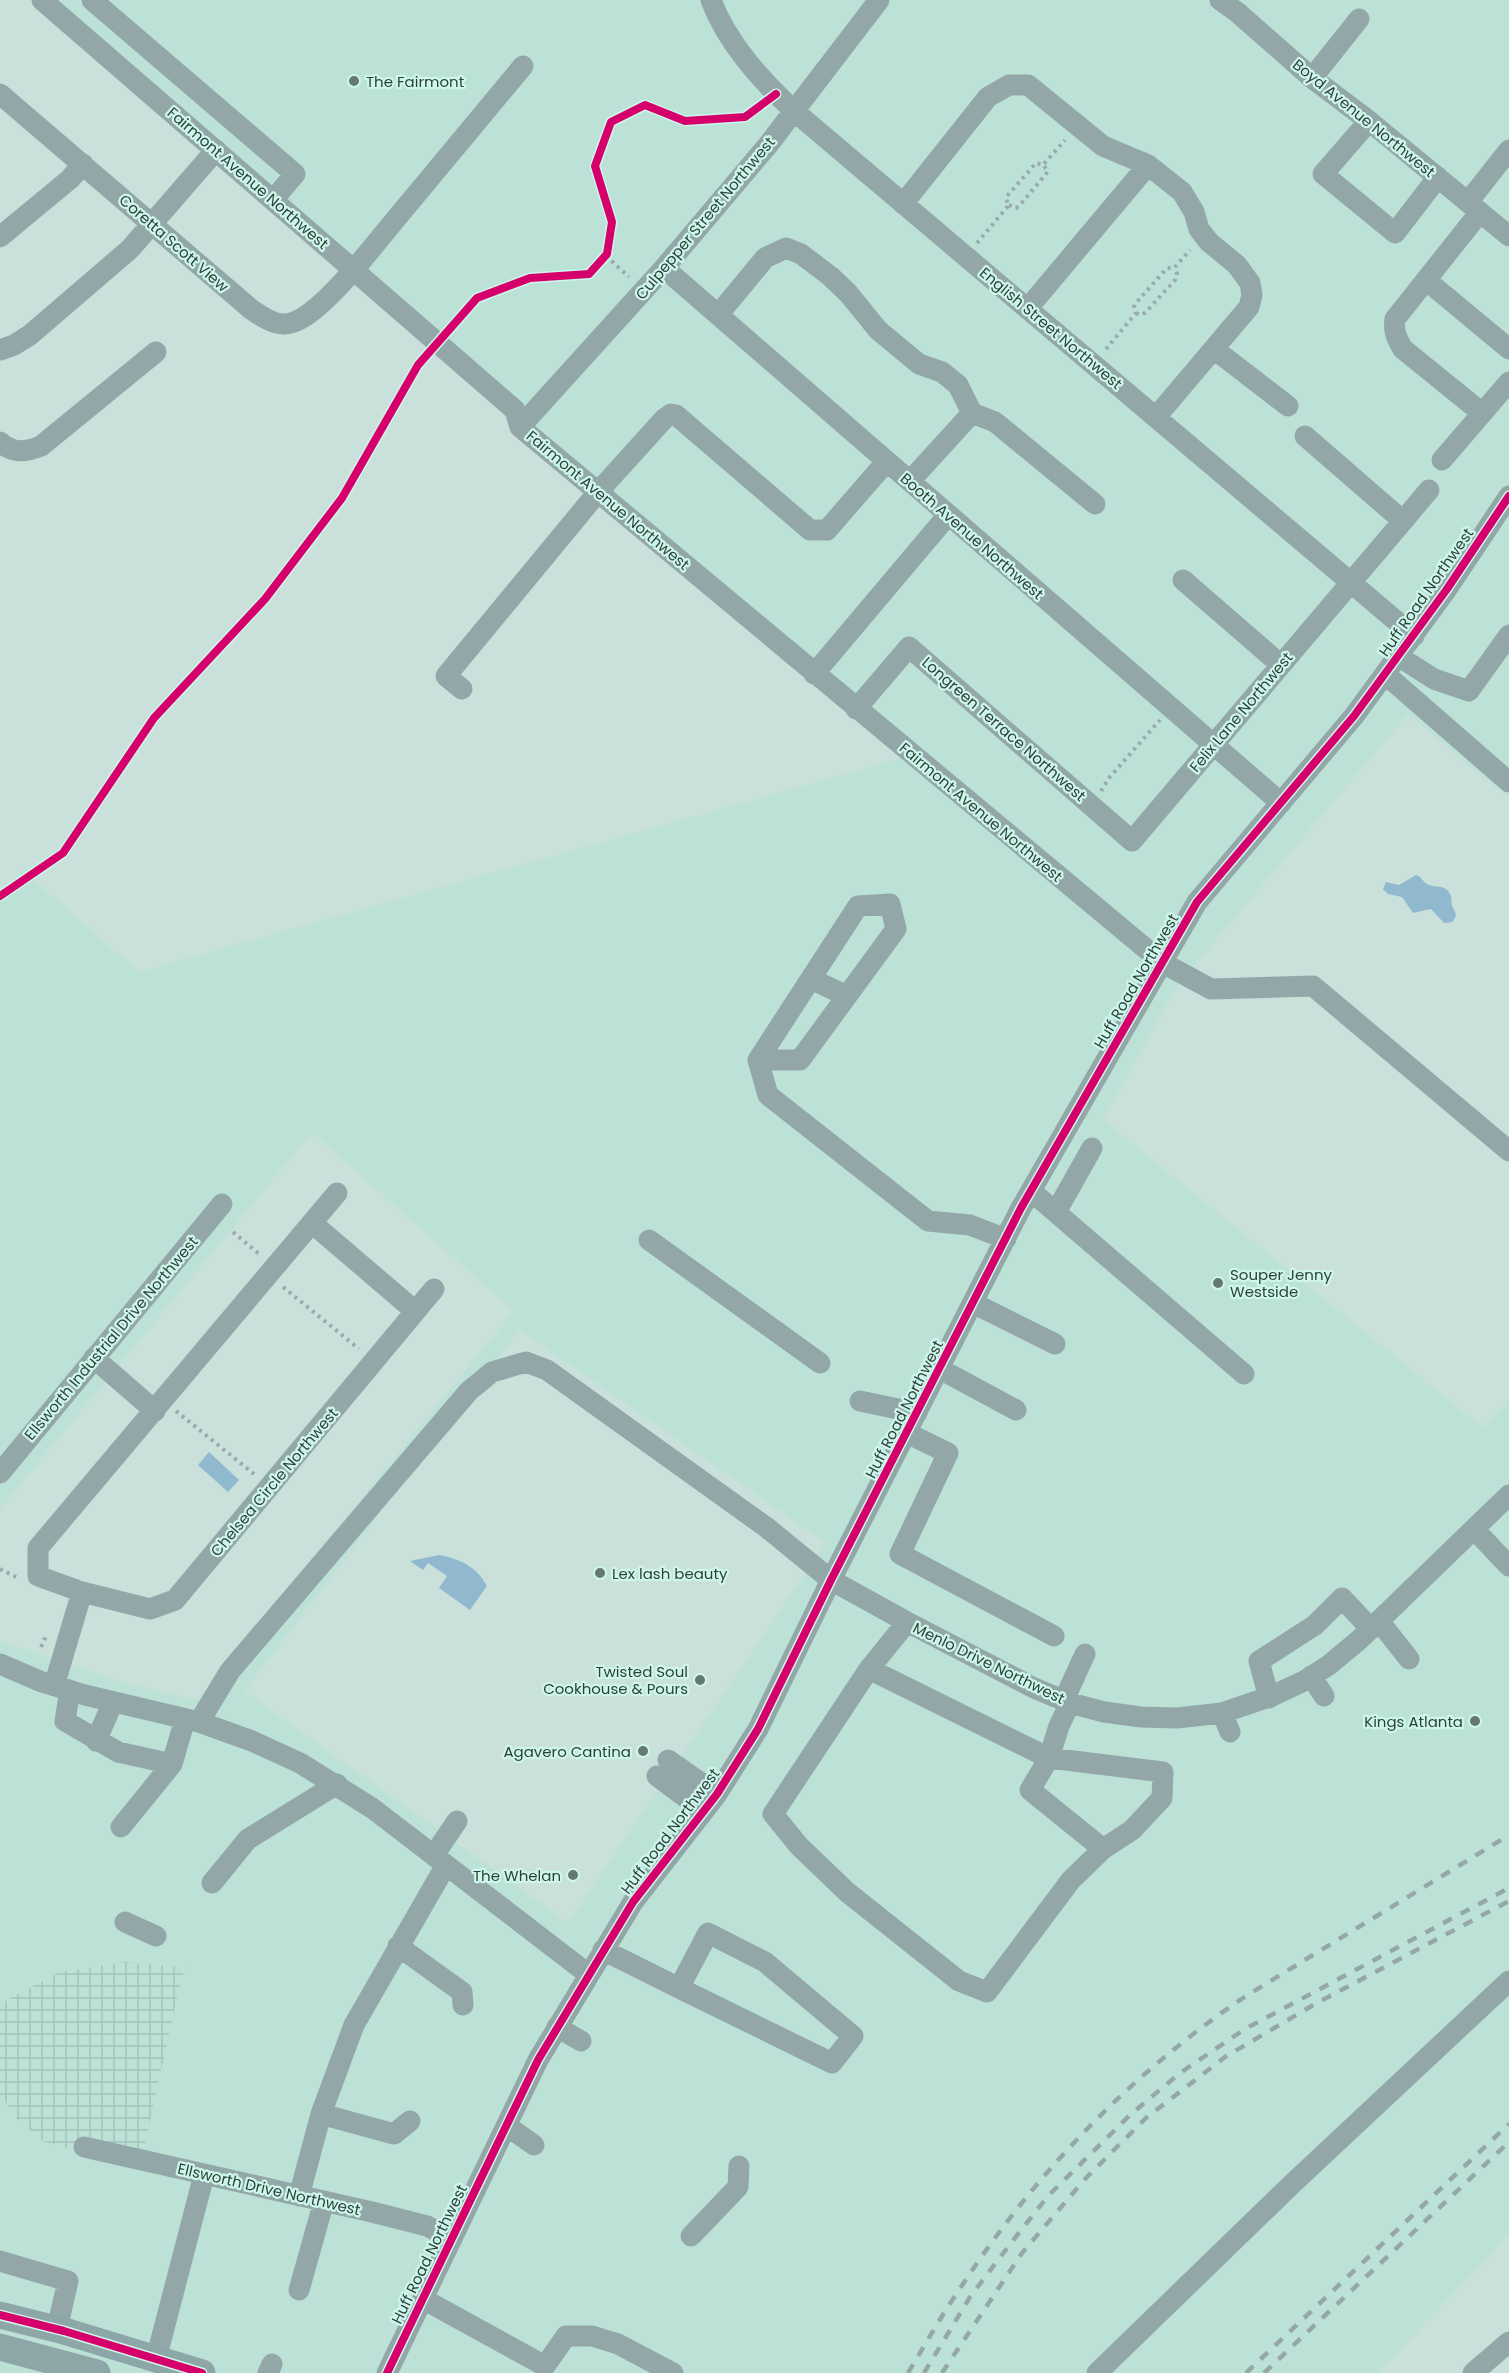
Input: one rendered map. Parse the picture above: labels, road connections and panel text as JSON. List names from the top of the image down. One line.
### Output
{"streets":{"street":["Boyd Avenue Northwest","Fairmont Avenue Northwest","Culpepper Street Northwest","Coretta Scott View","English Street Northwest","Booth Avenue Northwest","Huff Road Northwest","Felix Lane Northwest","Longreen Terrace Northwest","Ellsworth Industrial Drive Northwest","Chelsea Circle Northwest","Menlo Drive Northwest","Ellsworth Drive Northwest"]},"crossings":[["Fairmont Avenue Northwest","Culpepper Street Northwest"],["Fairmont Avenue Northwest","Coretta Scott View"],["Fairmont Avenue Northwest","Huff Road Northwest"],["Fairmont Avenue Northwest","Longreen Terrace Northwest"],["Culpepper Street Northwest","English Street Northwest"],["Culpepper Street Northwest","Booth Avenue Northwest"],["English Street Northwest","Huff Road Northwest"],["English Street Northwest","Felix Lane Northwest"],["Booth Avenue Northwest","Huff Road Northwest"],["Booth Avenue Northwest","Felix Lane Northwest"],["Huff Road Northwest","Menlo Drive Northwest"],["Huff Road Northwest","Ellsworth Drive Northwest"],["Felix Lane Northwest","Longreen Terrace Northwest"]],"places":["The Fairmont","Souper Jenny Westside","Lex lash beauty","Twisted Soul Cookhouse & Pours","Kings Atlanta","Agavero Cantina","The Whelan"]}
